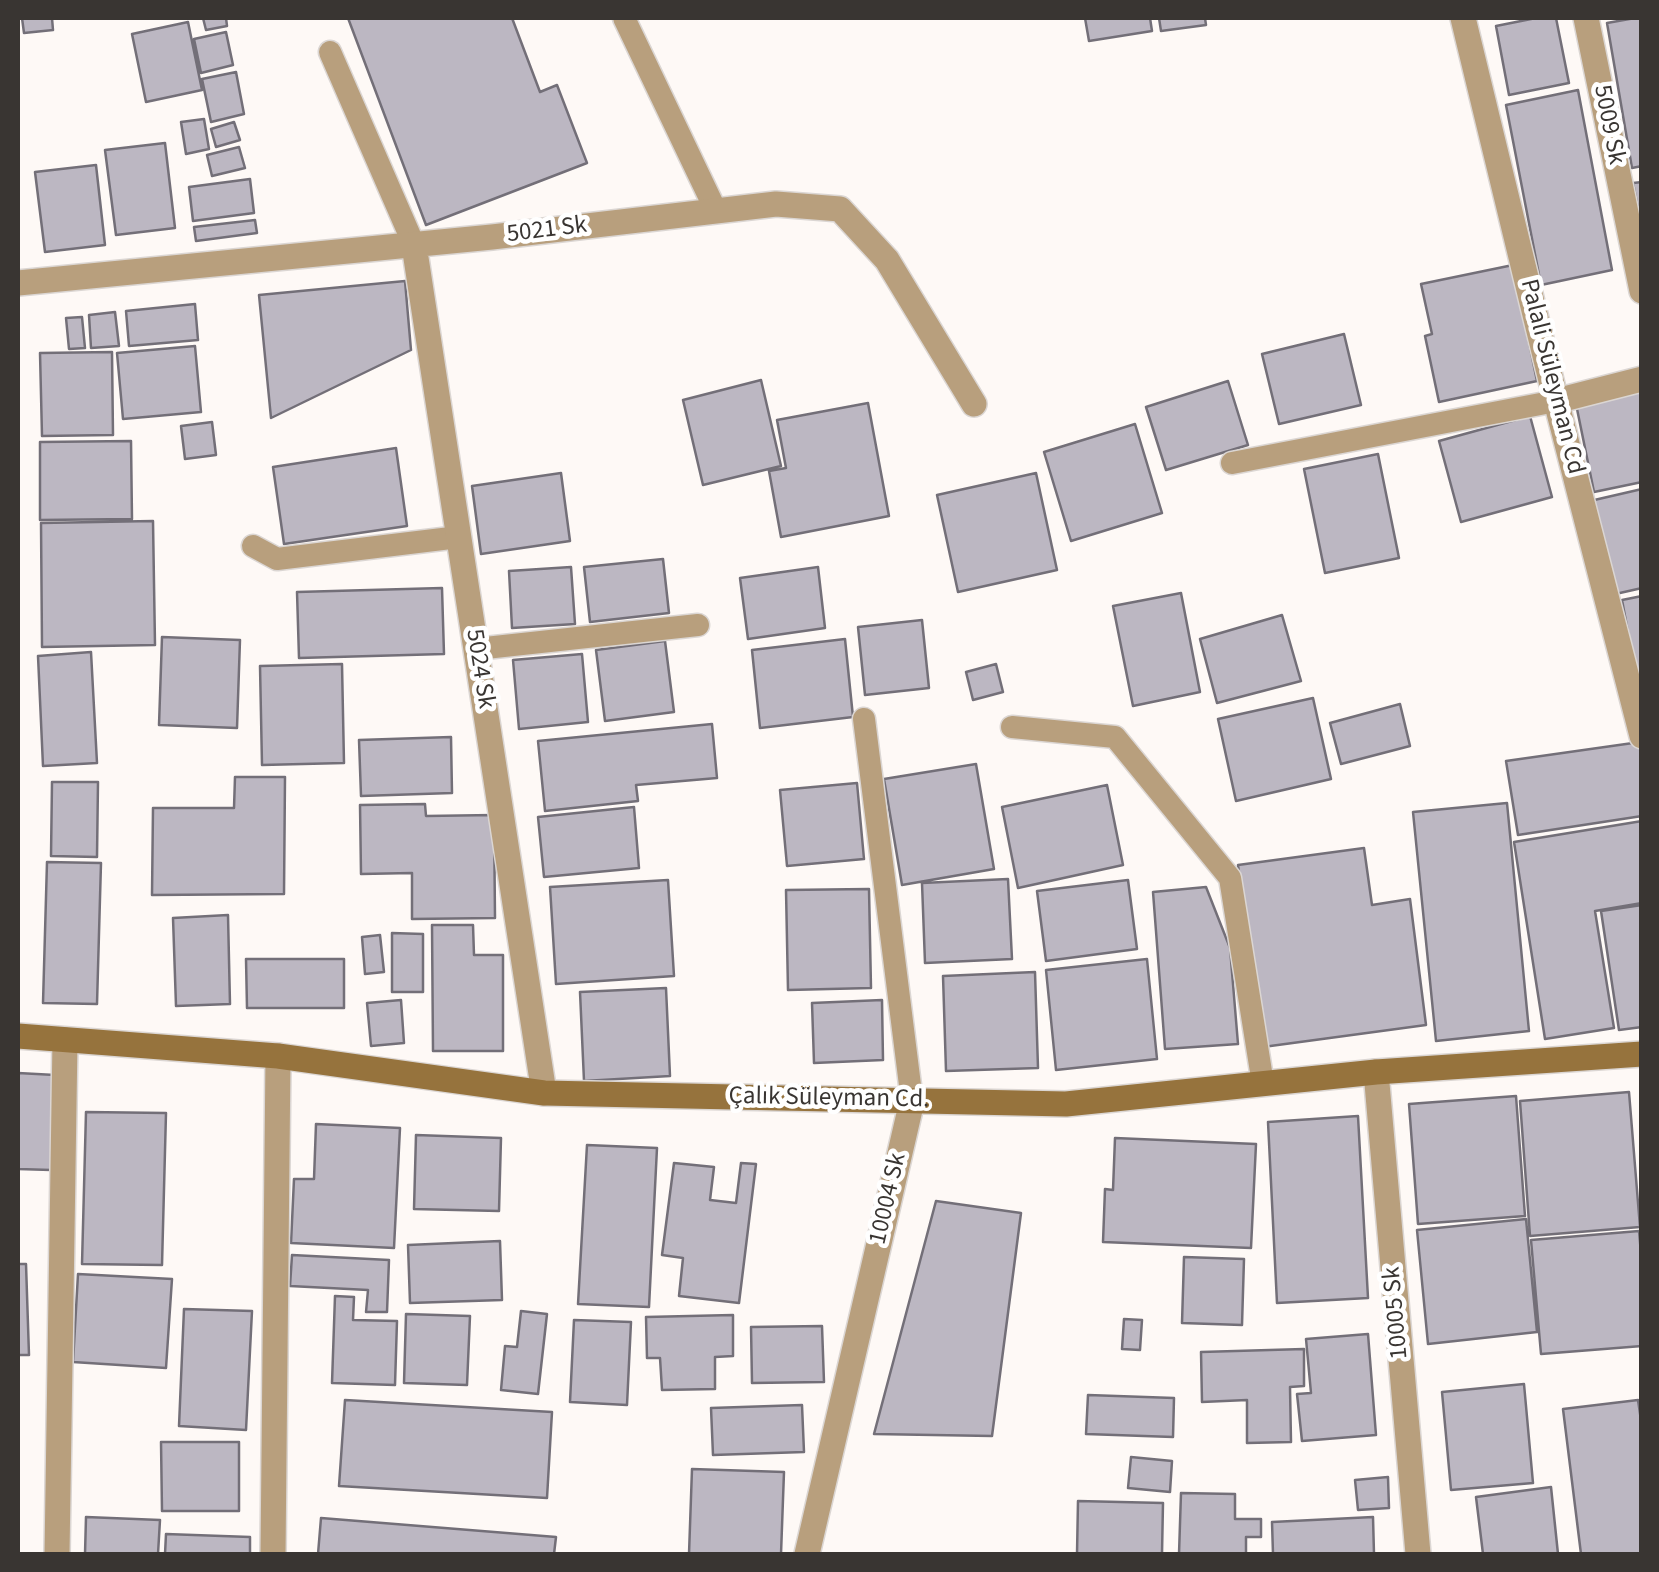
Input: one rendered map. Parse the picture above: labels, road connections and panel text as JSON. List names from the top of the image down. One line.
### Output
{"streets":{"main road":["Çalık Süleyman Cd."],"street":["5009 Sk","5021 Sk","Palali Süleyman Cd","5024 Sk","10004 Sk","10005 Sk"]},"crossings":[["5021 Sk","5024 Sk"],["5024 Sk","Çalık Süleyman Cd."],["Çalık Süleyman Cd.","10004 Sk"],["Çalık Süleyman Cd.","10005 Sk"]]}
